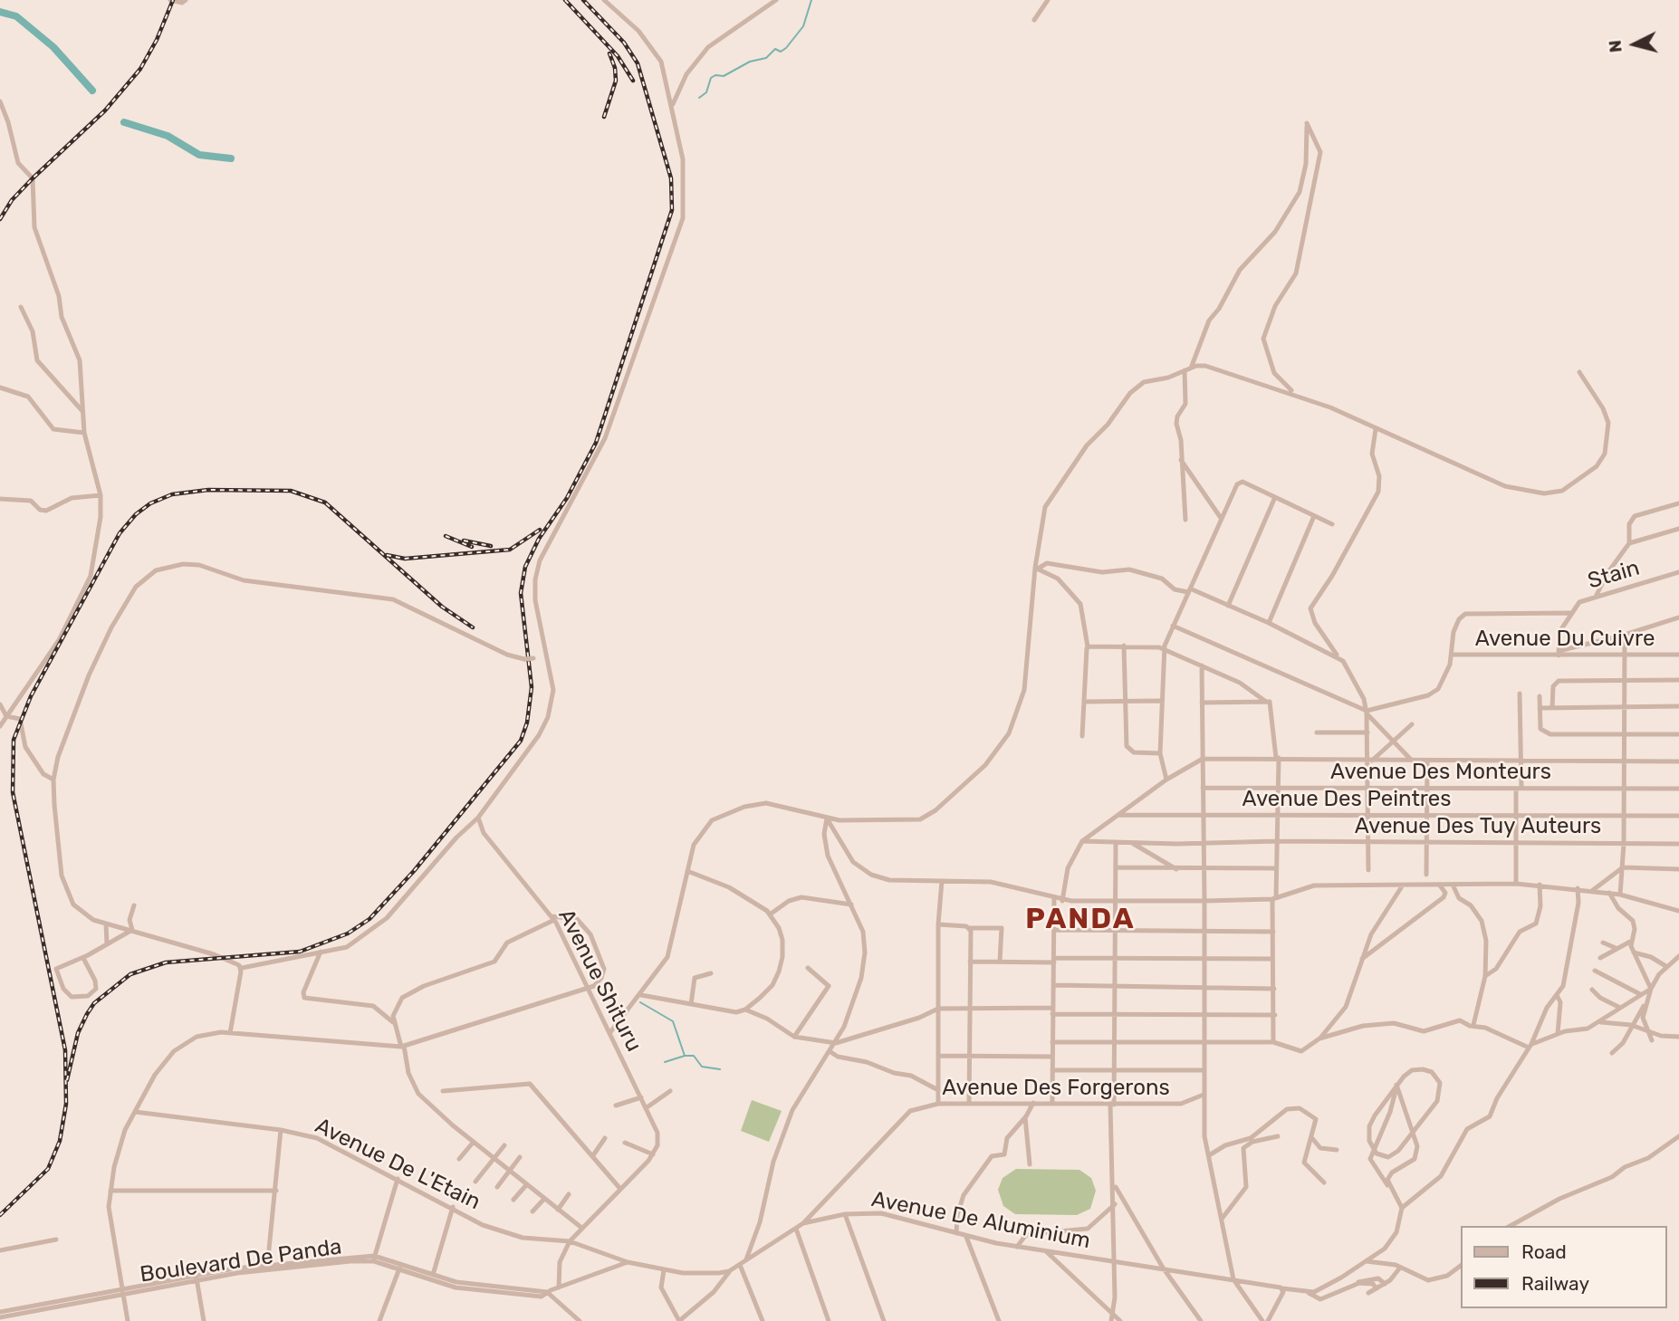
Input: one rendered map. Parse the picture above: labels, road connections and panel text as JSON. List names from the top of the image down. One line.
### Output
{"streets":{"street":["Stain","Avenue Du Cuivre","Avenue Des Monteurs","Avenue Des Peintres","Avenue Des Tuy Auteurs","Avenue Shituru","Avenue Des Forgerons","Avenue De L'Etain","Avenue De Aluminium","Boulevard De Panda"]},"crossings":[["Stain","Avenue Du Cuivre"],["Avenue Des Forgerons","Avenue De Aluminium"],["Avenue De L'Etain","Boulevard De Panda"]],"districts":["PANDA"],"legend":["Road","Railway"],"north":"left"}
